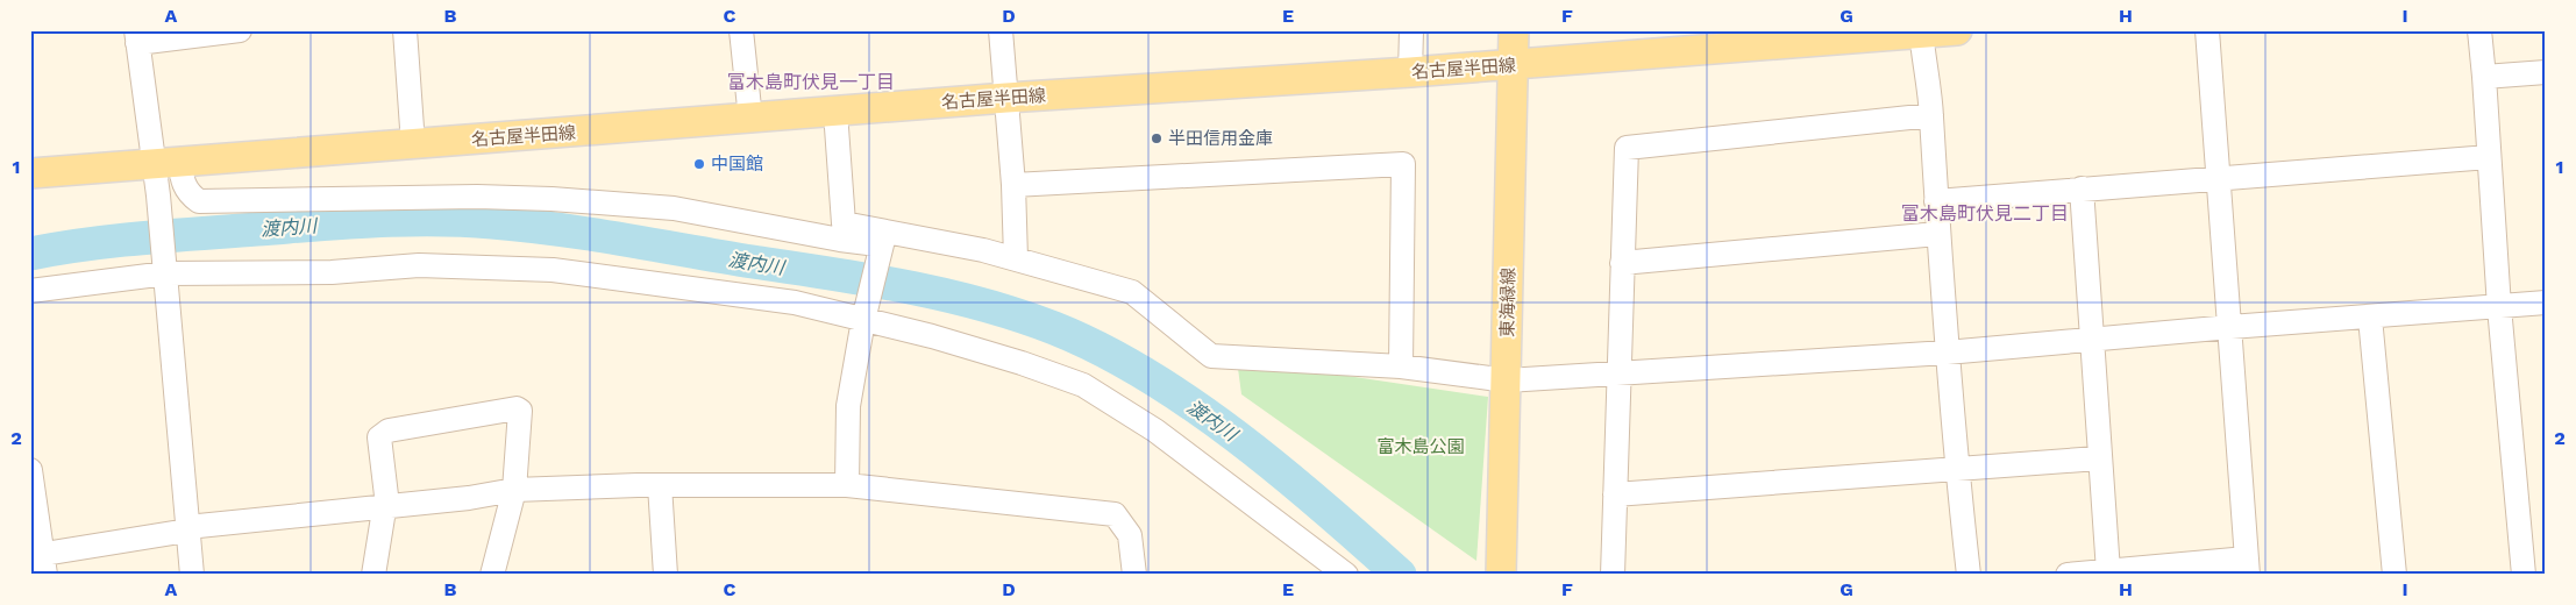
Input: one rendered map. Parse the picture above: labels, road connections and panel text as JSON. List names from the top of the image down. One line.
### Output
{"streets":{"main road":["名古屋半田線","東海緑線"]},"crossings":[["名古屋半田線","東海緑線"]],"districts":["富木島町伏見一丁目","富木島町伏見二丁目"],"water":["渡内川"],"parks":["富木島公園"],"places":["半田信用金庫","中国館"],"grid":{"columns":["A","B","C","D","E","F","G","H","I"],"rows":["1","2"]}}
